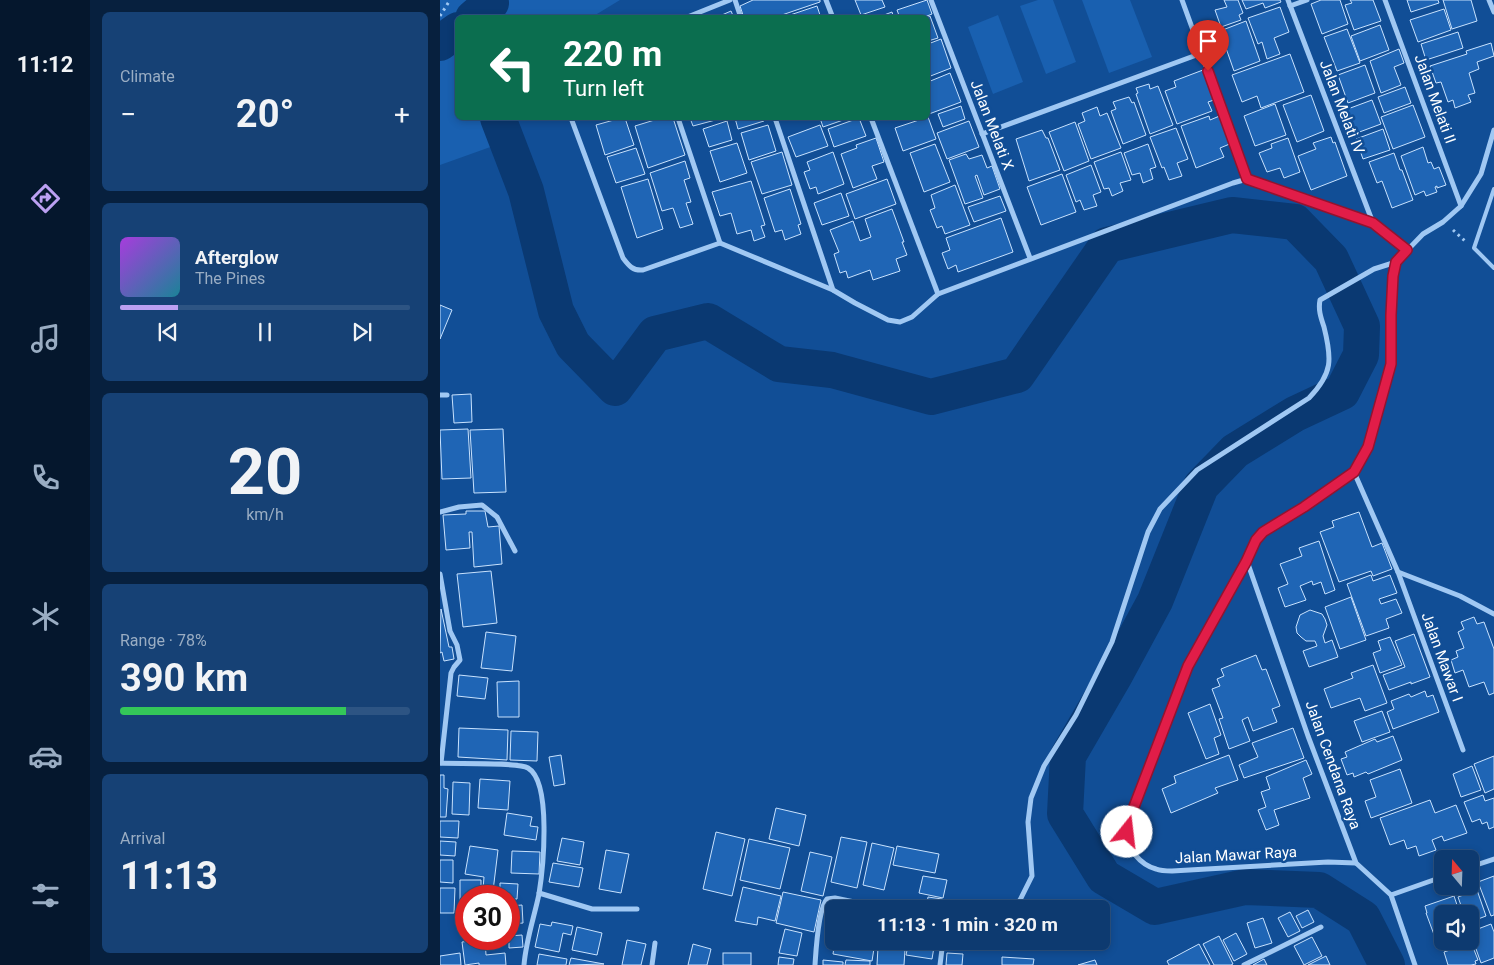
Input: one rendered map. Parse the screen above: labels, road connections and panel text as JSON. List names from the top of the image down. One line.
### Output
{"streets":{"street":["Jalan Melati II","Jalan Melati IV","Jalan Melati X","Jalan Mawar I","Jalan Cendana Raya","Jalan Mawar Raya"]},"crossings":[["Jalan Mawar I","Jalan Mawar Raya"],["Jalan Cendana Raya","Jalan Mawar Raya"]],"north":"top","page":{"tabs":"11:12","tile":["Climate",["20","km/h"],["Range · 78%","390 km"],["Arrival","11:13"]],"turn":["220 m","Turn left"],"heat":["−","20°","+"],"song":["Afterglow","The Pines"],"limit":"30","trip":"11:13 · 1 min · 320 m"}}
